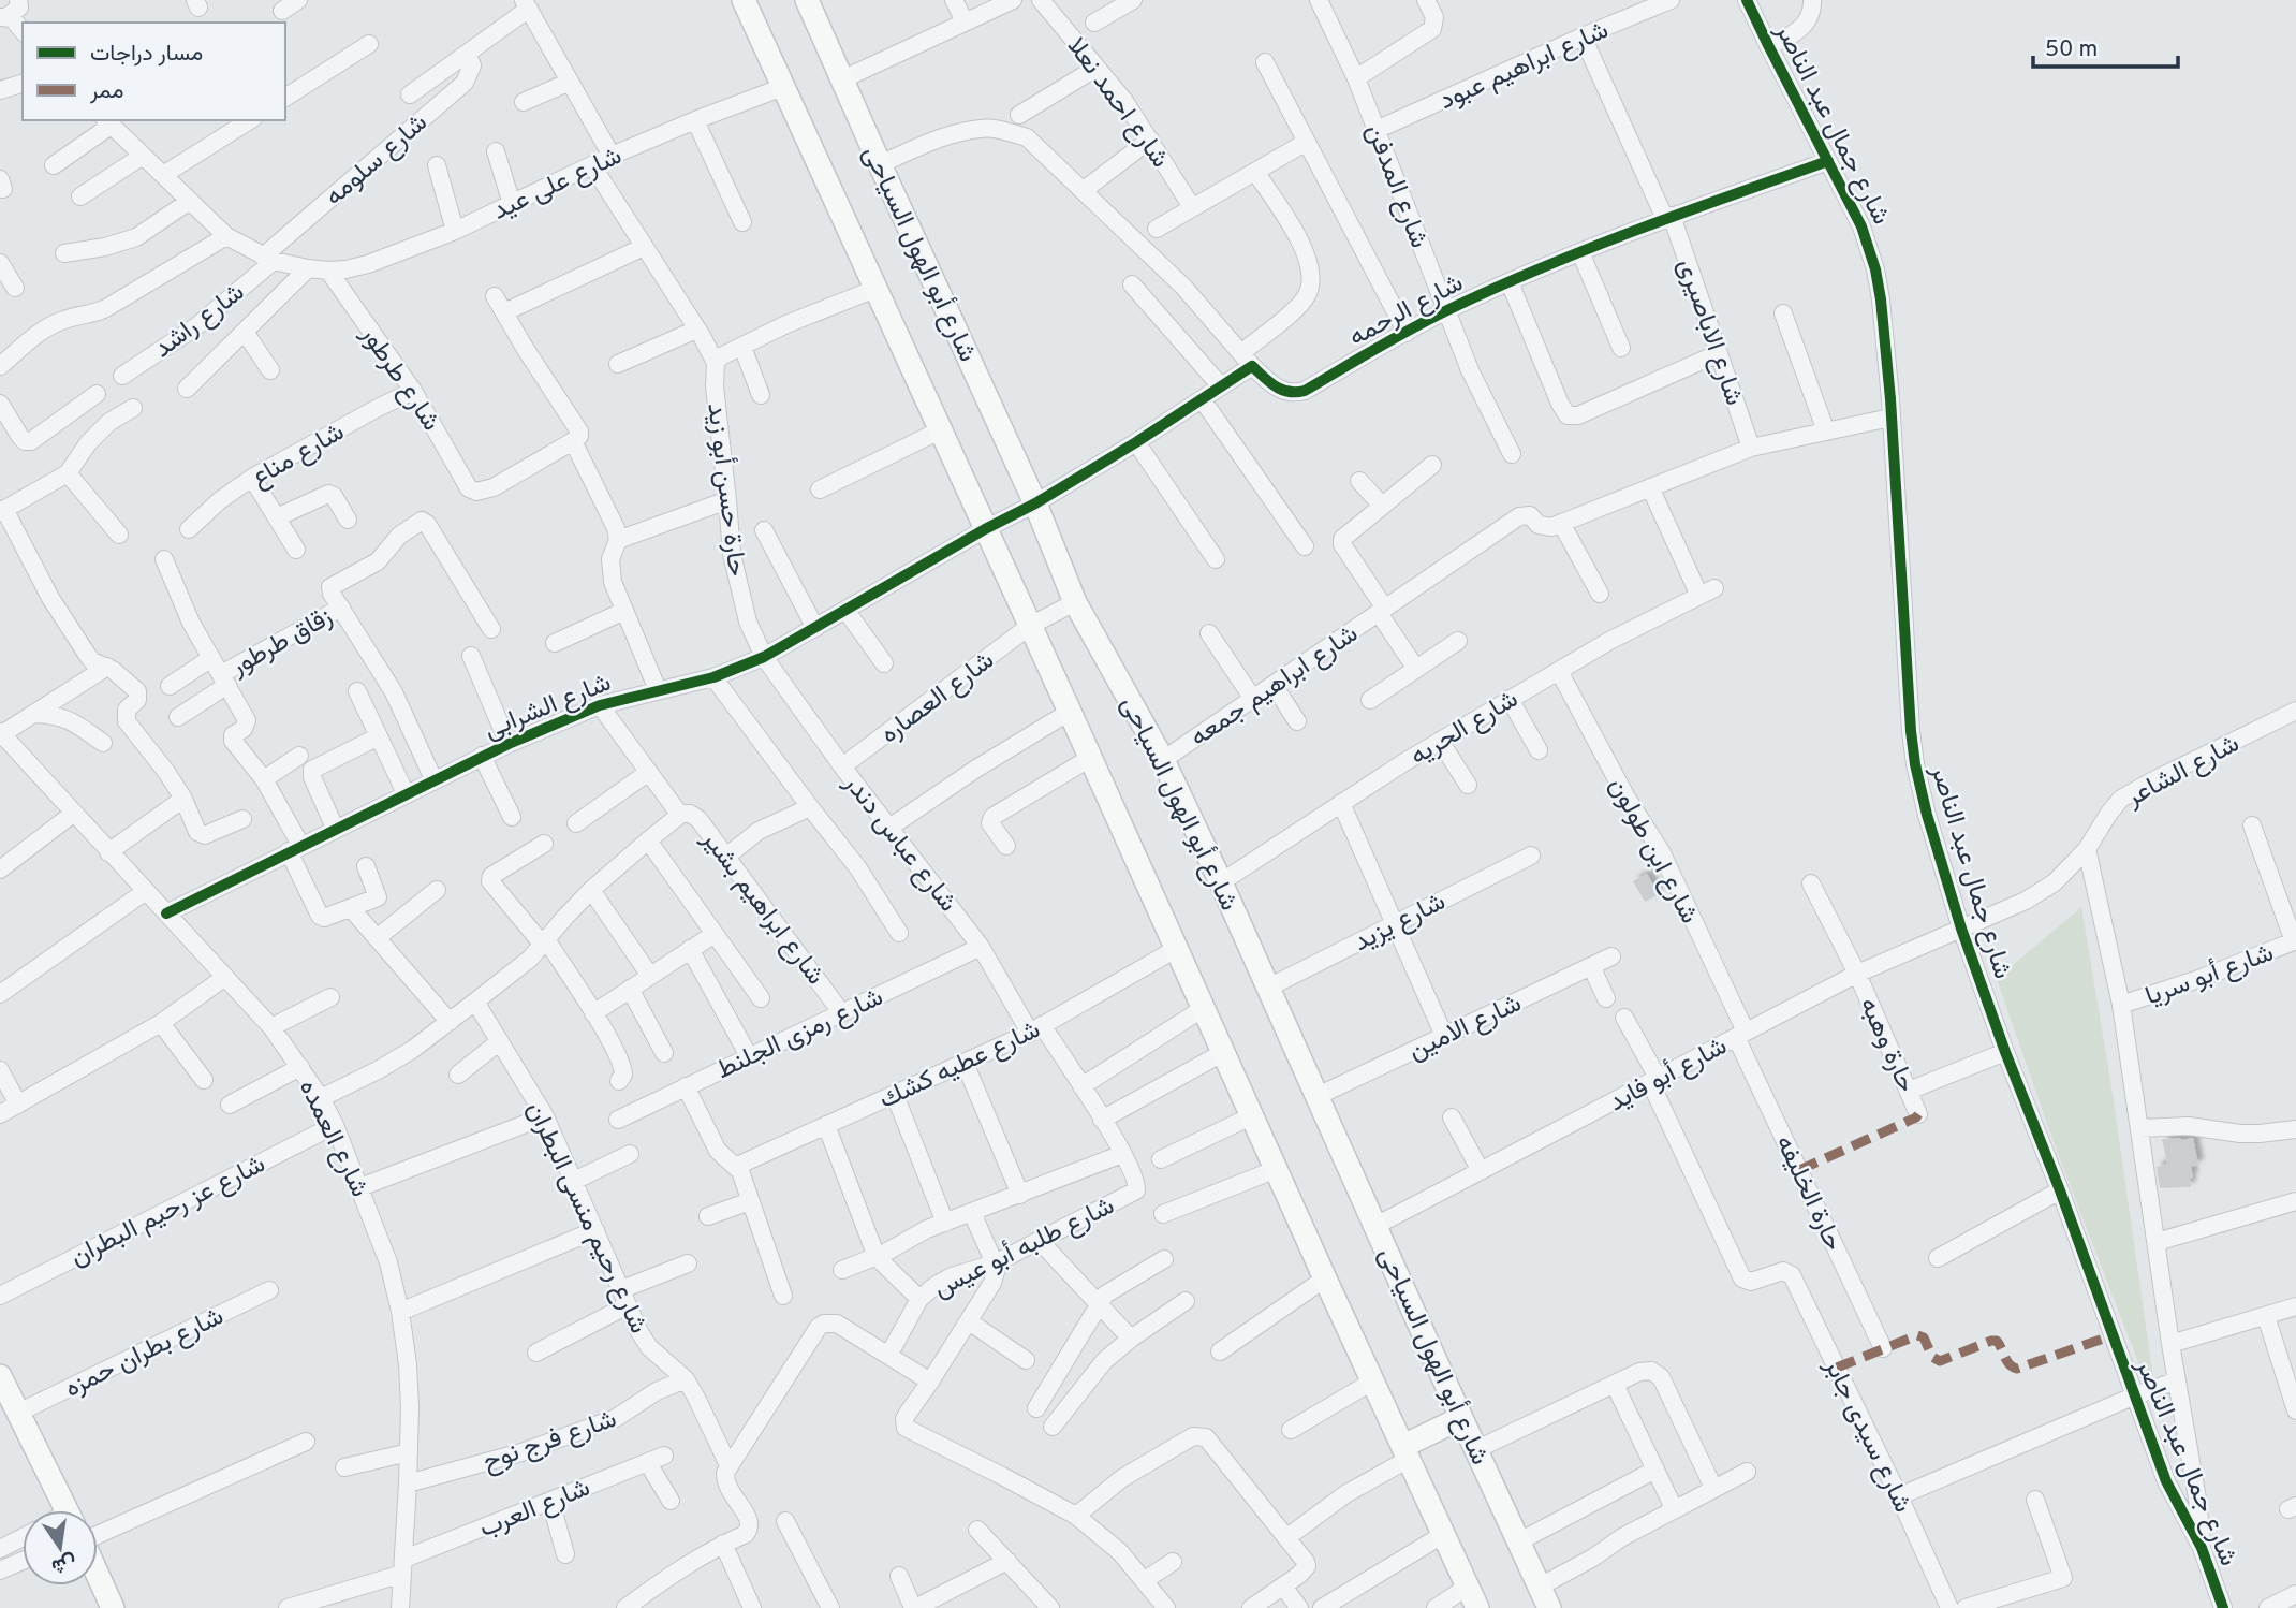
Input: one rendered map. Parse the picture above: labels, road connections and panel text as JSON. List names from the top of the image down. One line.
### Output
{"streets":{"main road":["شارع أبو الهول السياحى"],"street":["شارع ابراهيم عبود","شارع احمد نعلا","شارع جمال عبد الناصر","شارع سلومه","شارع على عيد","شارع المدفن","شارع الرحمه","شارع راشد","شارع الاباصيرى","شارع طرطور","شارع مناع","حارة حسن أبو زيد","زقاق طرطور","شارع ابراهيم جمعه","شارع العصاره","شارع الشرابى","شارع الحريه","شارع الشاعر","شارع عباس دندر","شارع ابن طولون","شارع ابراهيم بشير","شارع يزيد","شارع أبو سريا","شارع الامين","شارع رمزى الجلنط","حارة وهبه","شارع عطيه كشك","شارع أبو فايد","شارع العمده","حارة الخليفه","شارع عز رحيم البطران","شارع رحيم منسى البطران","شارع طلبه أبو عيس","شارع بطران حمزه","شارع سيدى جابر","شارع فرج نوح","شارع العرب"]},"crossings":[["شارع ابراهيم عبود","شارع المدفن"],["شارع ابراهيم عبود","شارع الاباصيرى"],["شارع جمال عبد الناصر","شارع الرحمه"],["شارع جمال عبد الناصر","شارع الشاعر"],["شارع جمال عبد الناصر","شارع أبو سريا"],["شارع جمال عبد الناصر","شارع أبو فايد"],["شارع سلومه","شارع على عيد"],["شارع سلومه","شارع راشد"],["شارع على عيد","شارع راشد"],["شارع على عيد","شارع طرطور"],["شارع المدفن","شارع الرحمه"],["شارع أبو الهول السياحى","شارع الرحمه"],["شارع أبو الهول السياحى","شارع ابراهيم جمعه"],["شارع أبو الهول السياحى","شارع العصاره"],["شارع أبو الهول السياحى","شارع الشرابى"],["شارع أبو الهول السياحى","شارع الحريه"],["شارع أبو الهول السياحى","شارع يزيد"],["شارع أبو الهول السياحى","شارع الامين"],["شارع أبو الهول السياحى","شارع أبو فايد"],["شارع الرحمه","شارع الاباصيرى"],["شارع طرطور","شارع مناع"],["حارة حسن أبو زيد","شارع الشرابى"],["حارة حسن أبو زيد","شارع عباس دندر"],["زقاق طرطور","شارع الشرابى"],["شارع العصاره","شارع عباس دندر"],["شارع الشرابى","شارع عباس دندر"],["شارع الشرابى","شارع ابراهيم بشير"],["شارع الشرابى","شارع العمده"],["شارع الحريه","شارع ابن طولون"],["شارع الشاعر","شارع أبو فايد"],["شارع عباس دندر","شارع رمزى الجلنط"],["شارع عباس دندر","شارع عطيه كشك"],["شارع عباس دندر","شارع طلبه أبو عيس"],["شارع ابن طولون","شارع أبو فايد"],["شارع ابن طولون","حارة الخليفه"],["شارع ابراهيم بشير","شارع رمزى الجلنط"],["حارة وهبه","شارع أبو فايد"],["شارع عطيه كشك","شارع طلبه أبو عيس"],["شارع أبو فايد","حارة الخليفه"],["شارع أبو فايد","شارع سيدى جابر"],["شارع العمده","شارع عز رحيم البطران"],["شارع العمده","شارع فرج نوح"],["شارع العمده","شارع العرب"],["شارع رحيم منسى البطران","شارع فرج نوح"]],"legend":["مسار دراجات","ممر"],"scale_bar":"50 m","north":"bottom"}
